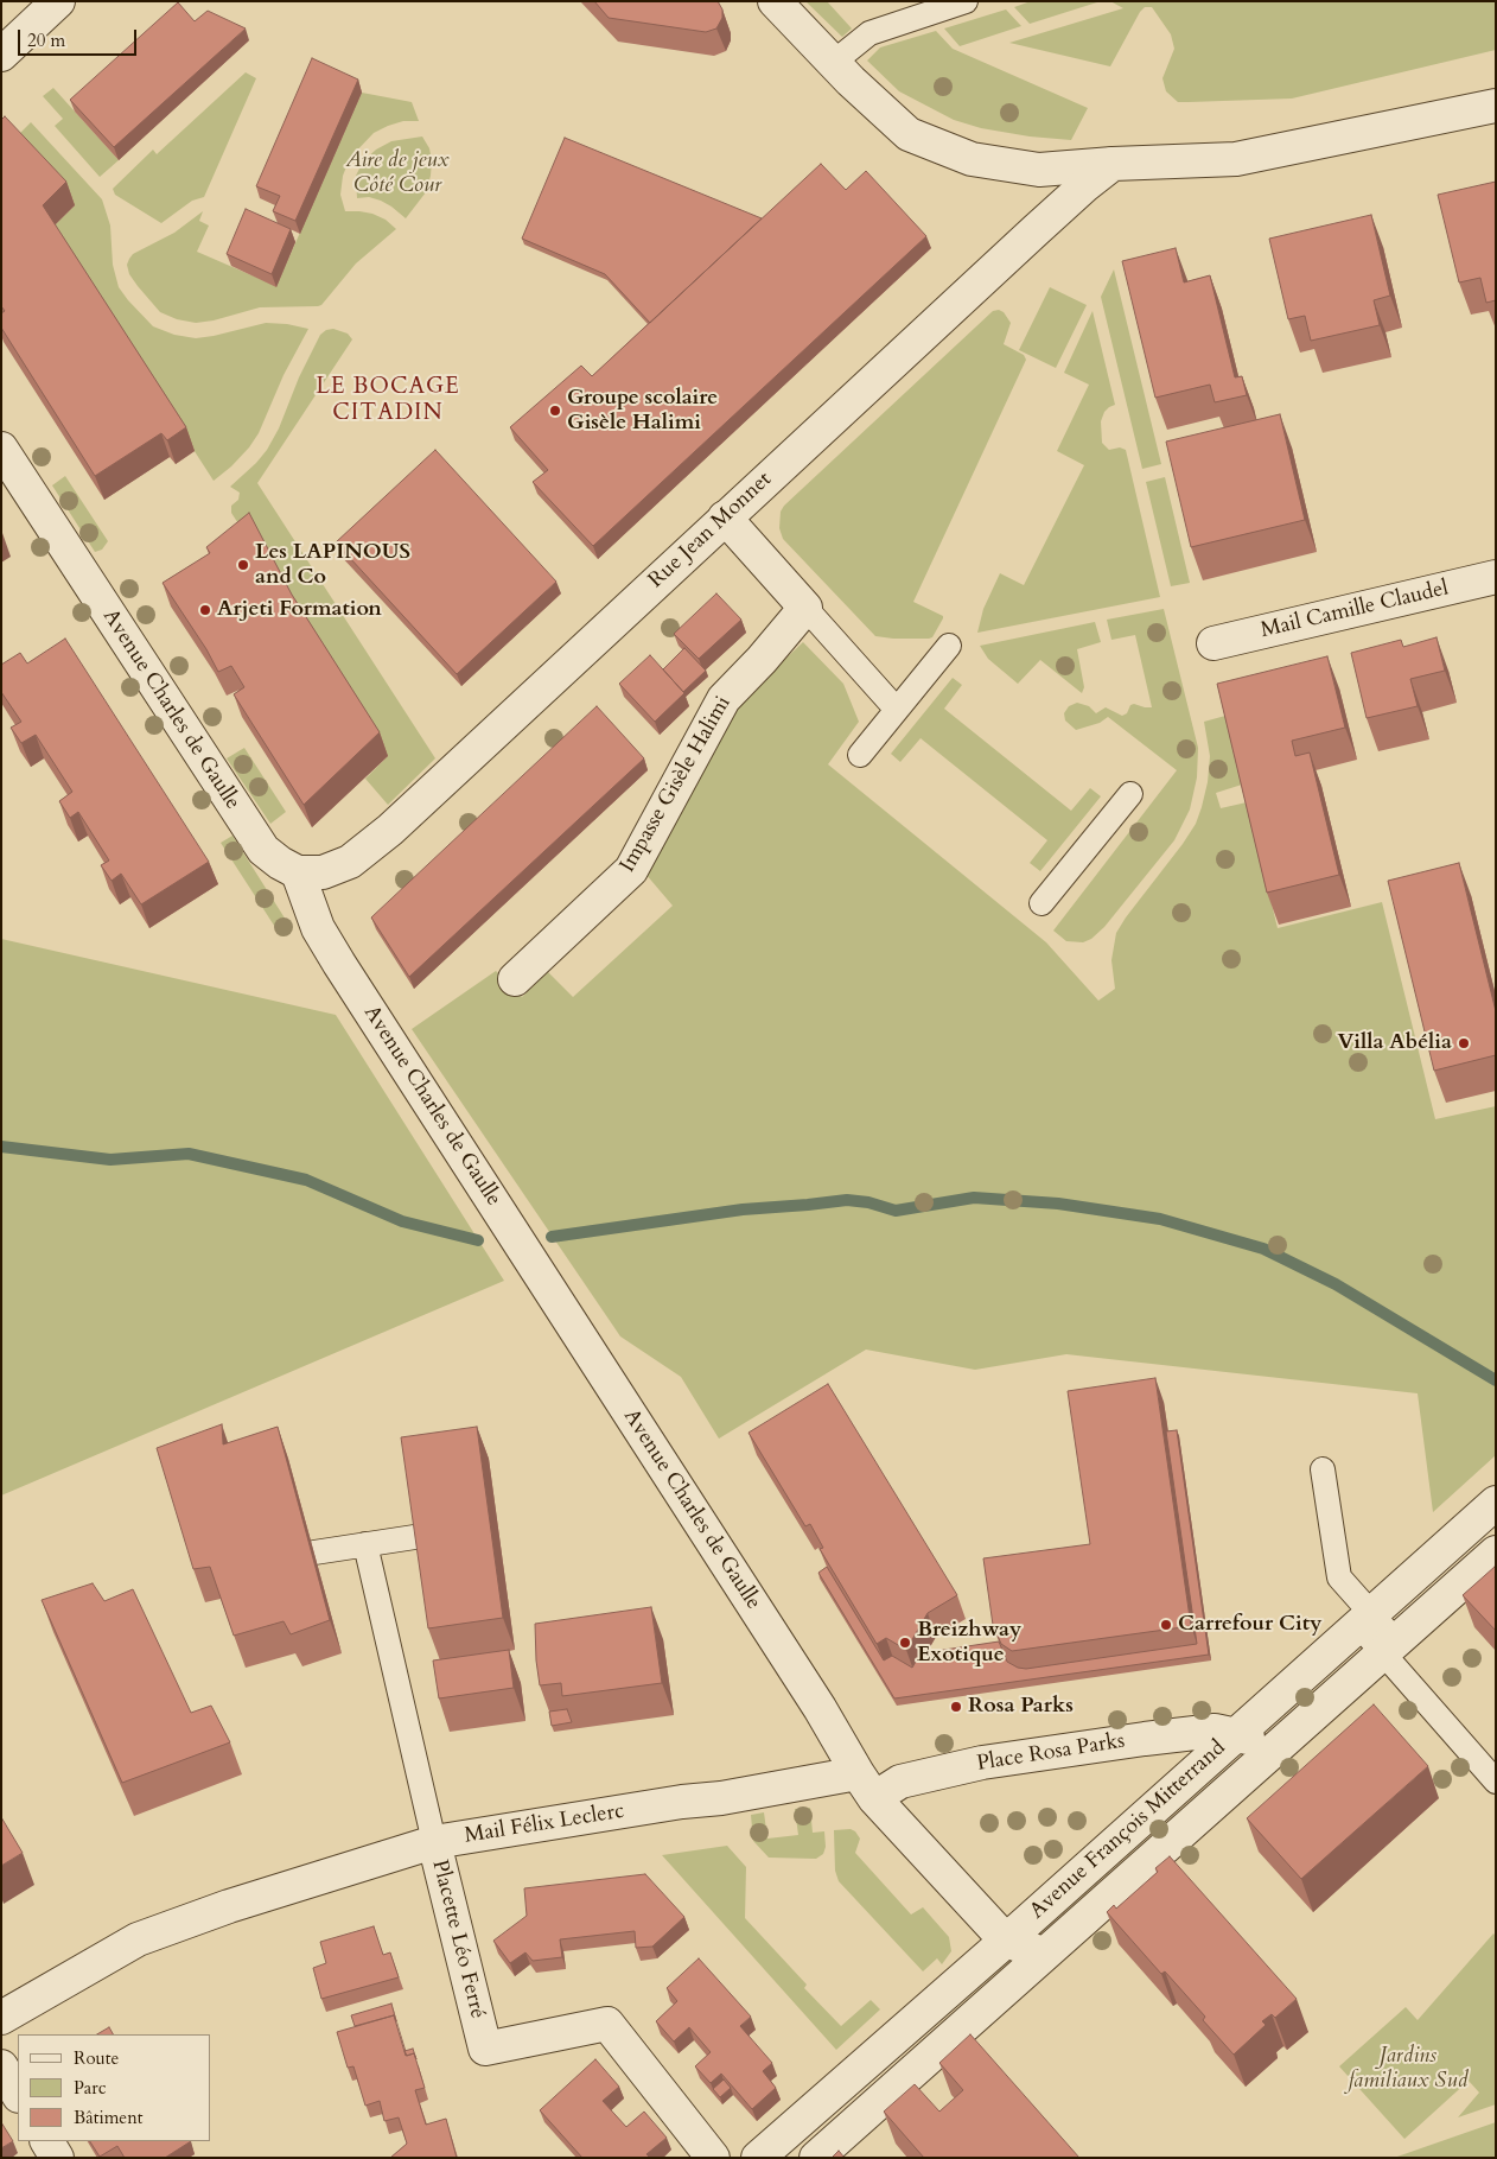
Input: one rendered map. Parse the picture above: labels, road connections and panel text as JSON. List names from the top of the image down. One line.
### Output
{"streets":{"street":["Rue Jean Monnet","Mail Camille Claudel","Avenue Charles de Gaulle","Impasse Gisèle Halimi","Place Rosa Parks","Mail Félix Leclerc","Avenue François Mitterrand","Placette Léo Ferré"]},"crossings":[["Rue Jean Monnet","Avenue Charles de Gaulle"],["Avenue Charles de Gaulle","Place Rosa Parks"],["Avenue Charles de Gaulle","Mail Félix Leclerc"],["Place Rosa Parks","Mail Félix Leclerc"],["Place Rosa Parks","Avenue François Mitterrand"],["Mail Félix Leclerc","Placette Léo Ferré"]],"districts":["LE BOCAGE CITADIN"],"parks":["Aire de jeux Côté Cour","Jardins familiaux Sud"],"places":["Groupe scolaire Gisèle Halimi","Les LAPINOUS and Co","Arjeti Formation","Villa Abélia","Carrefour City","Breizhway Exotique","Rosa Parks"],"legend":["Route","Parc","Bâtiment"],"scale_bar":"20 m"}
